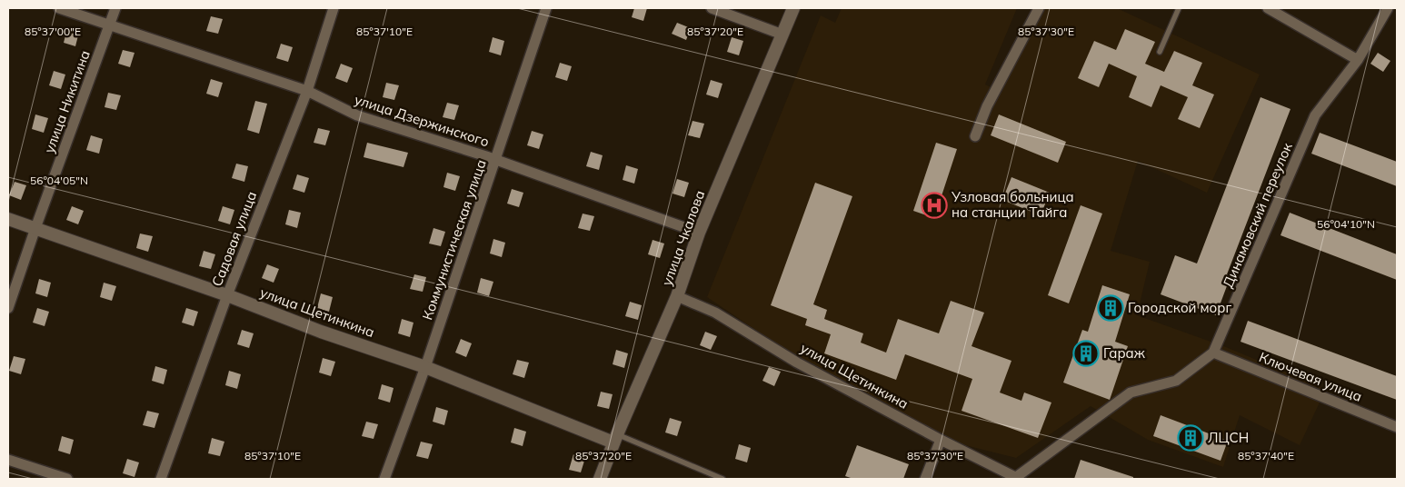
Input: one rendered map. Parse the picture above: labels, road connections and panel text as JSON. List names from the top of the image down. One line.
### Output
{"streets":{"street":["улица Никитина","улица Дзержинского","Динамовский переулок","улица Чкалова","Садовая улица","Коммунистическая улица","улица Щетинкина","Ключевая улица"]},"crossings":[["улица Никитина","улица Дзержинского"],["улица Никитина","улица Щетинкина"],["улица Дзержинского","улица Чкалова"],["улица Дзержинского","Садовая улица"],["улица Дзержинского","Коммунистическая улица"],["Динамовский переулок","улица Щетинкина"],["Динамовский переулок","Ключевая улица"],["улица Чкалова","улица Щетинкина"],["Садовая улица","улица Щетинкина"],["Коммунистическая улица","улица Щетинкина"]],"places":{"hospital":["Узловая больница на станции Тайга"],"building":["Городской морг","Гараж","ЛЦСН"]},"coordinates":["85°37'00\"E","85°37'10\"E","85°37'20\"E","85°37'30\"E","56°04'05\"N","56°04'10\"N","85°37'40\"E"]}
